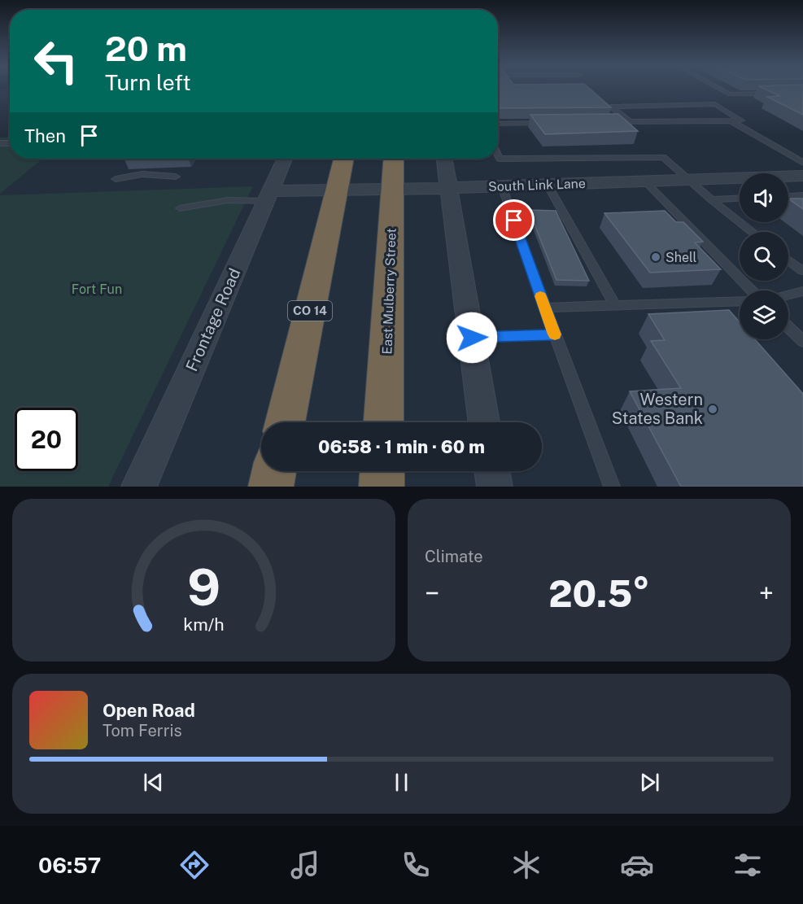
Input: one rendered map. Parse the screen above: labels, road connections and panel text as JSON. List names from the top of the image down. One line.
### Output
{"streets":{"highway":["East Mulberry Street","CO 14"],"street":["South Link Lane","Frontage Road"]},"crossings":[["South Link Lane","East Mulberry Street"],["South Link Lane","CO 14"],["South Link Lane","Frontage Road"]],"parks":["Fort Fun"],"places":["Shell","Western States Bank"],"page":{"turn":["20 m","Turn left"],"then":"Then","limit":"20","trip":"06:58 · 1 min · 60 m","tile":"Climate","heat":["−","20.5°","+"],"song":["Open Road","Tom Ferris"],"tabs":"06:57","gauge":["9","km/h"]}}
